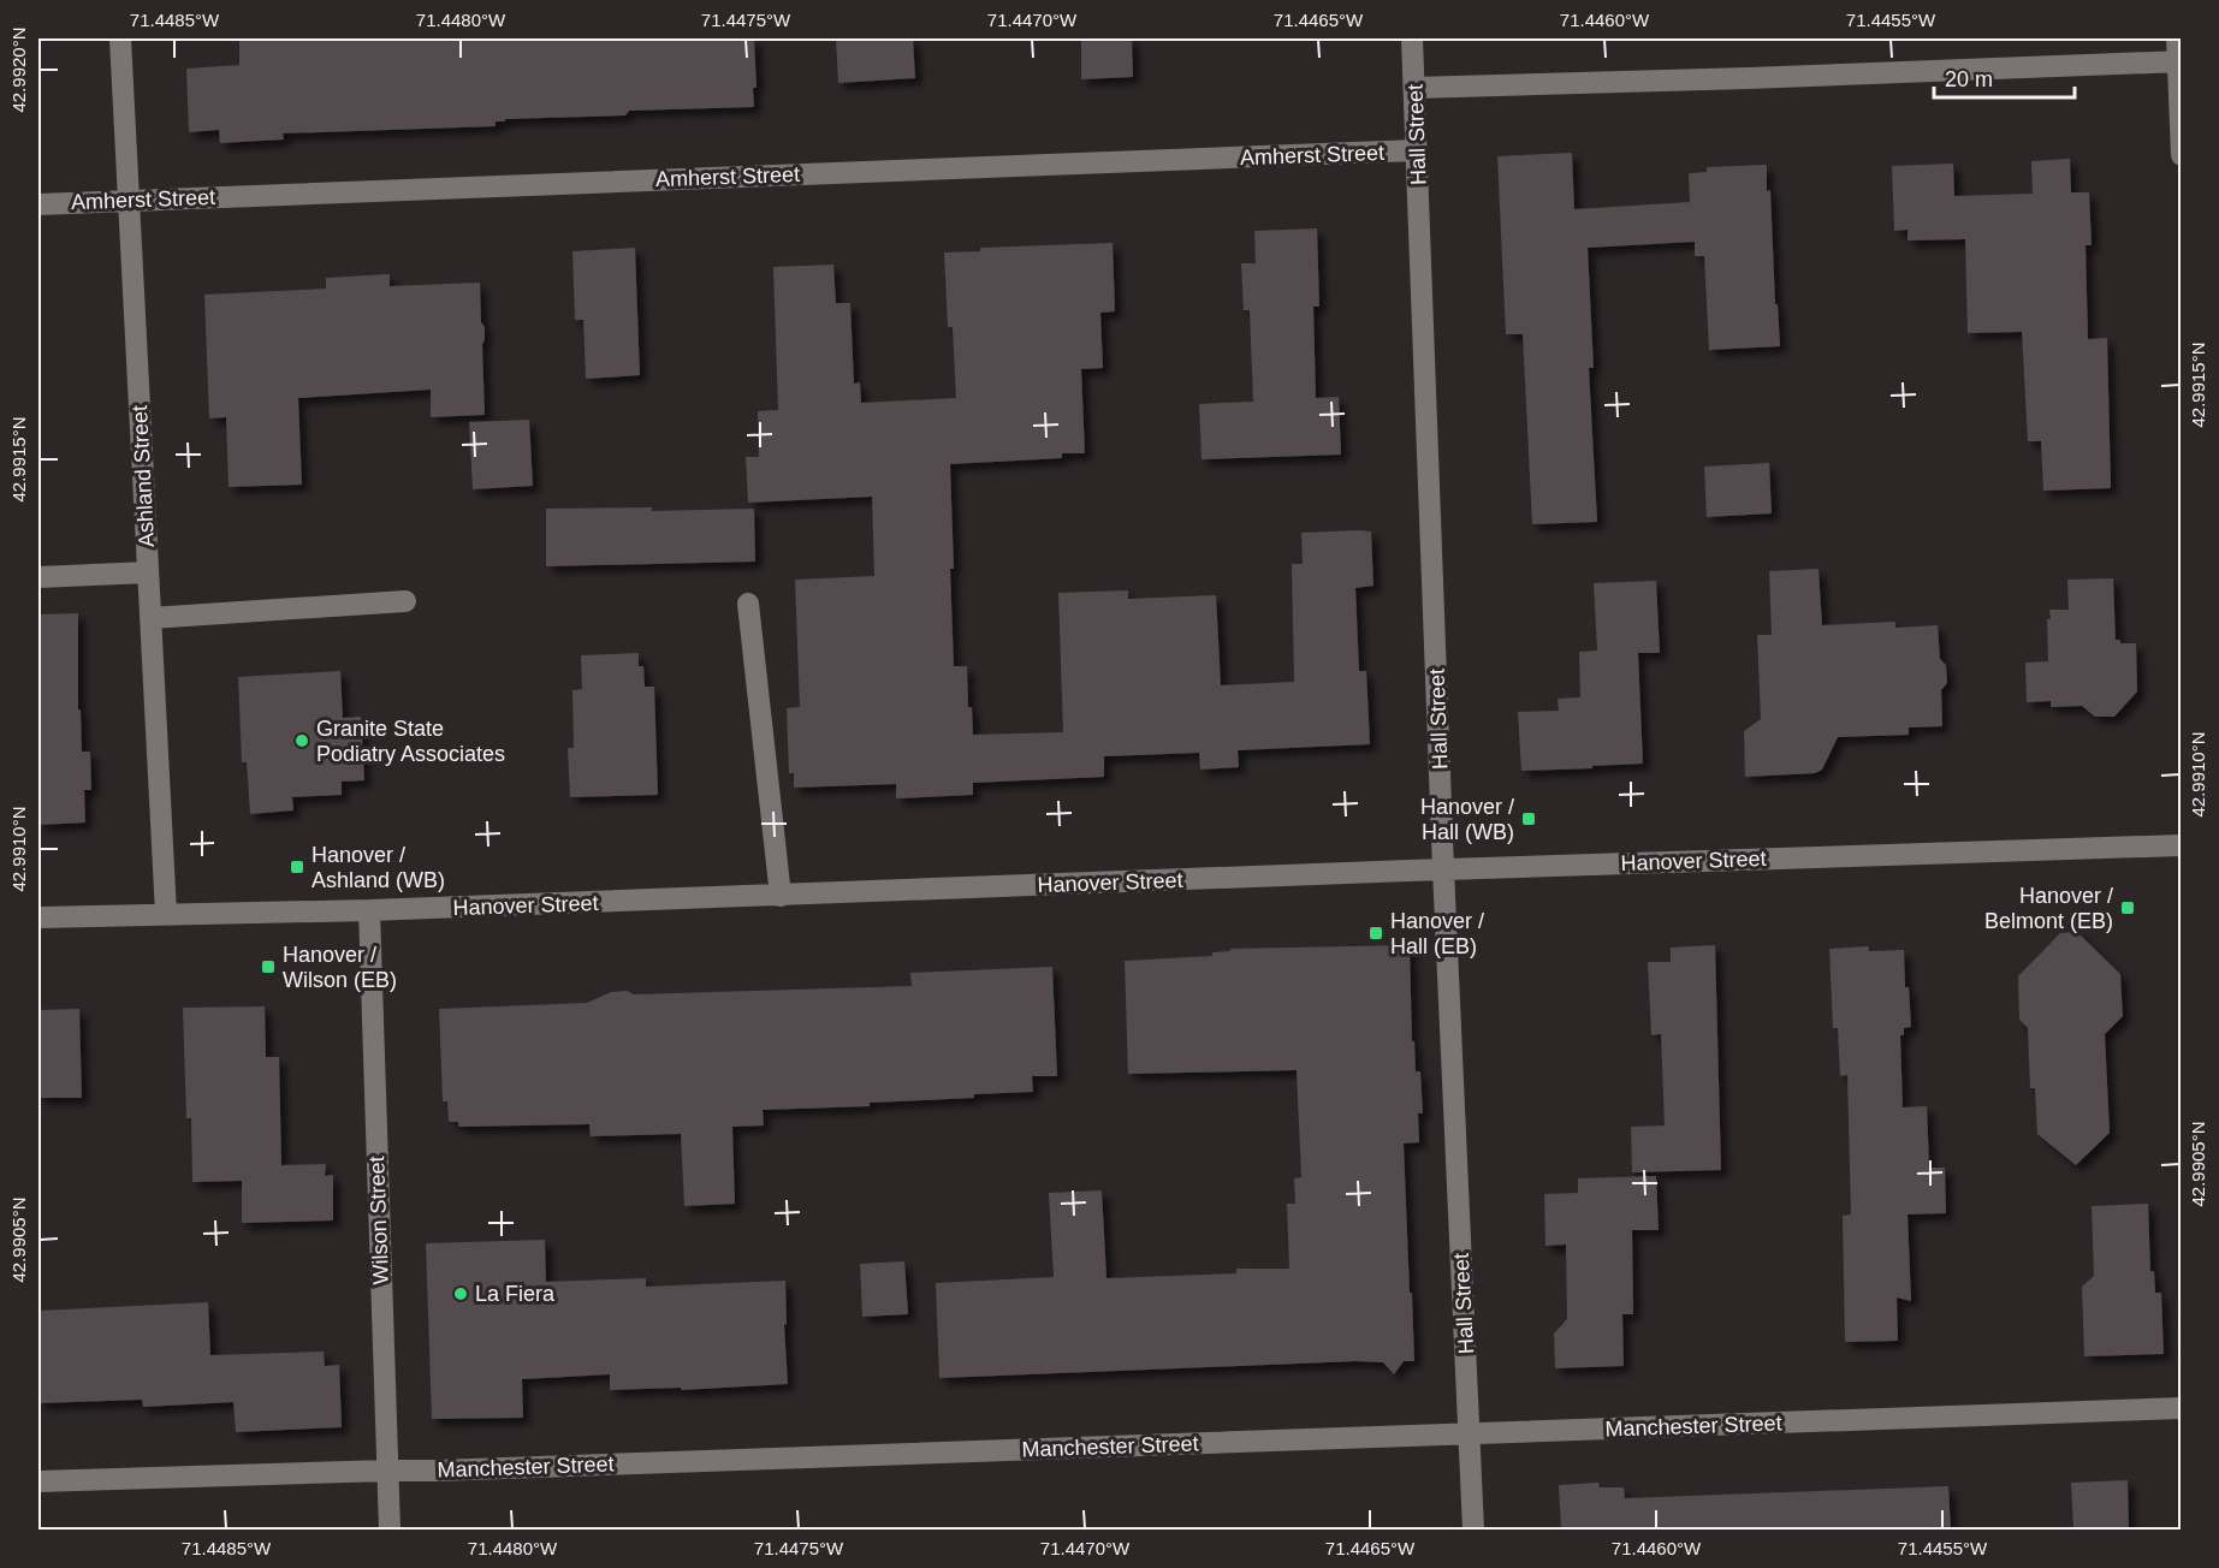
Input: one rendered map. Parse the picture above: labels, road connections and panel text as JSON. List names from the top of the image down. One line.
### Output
{"streets":{"street":["Hall Street","Amherst Street","Ashland Street","Hanover Street","Wilson Street","Manchester Street"]},"crossings":[["Hall Street","Amherst Street"],["Hall Street","Hanover Street"],["Hall Street","Manchester Street"],["Amherst Street","Ashland Street"],["Ashland Street","Hanover Street"],["Hanover Street","Wilson Street"],["Wilson Street","Manchester Street"]],"places":{"other":["Granite State Podiatry Associates","La Fiera"],"transit":["Hanover / Hall (WB)","Hanover / Ashland (WB)","Hanover / Belmont (EB)","Hanover / Hall (EB)","Hanover / Wilson (EB)"]},"scale_bar":"20 m","coordinates":["71.4485°W","71.4480°W","71.4475°W","71.4470°W","71.4465°W","71.4460°W","71.4455°W","42.9920°N","42.9915°N","42.9910°N","42.9905°N"]}
